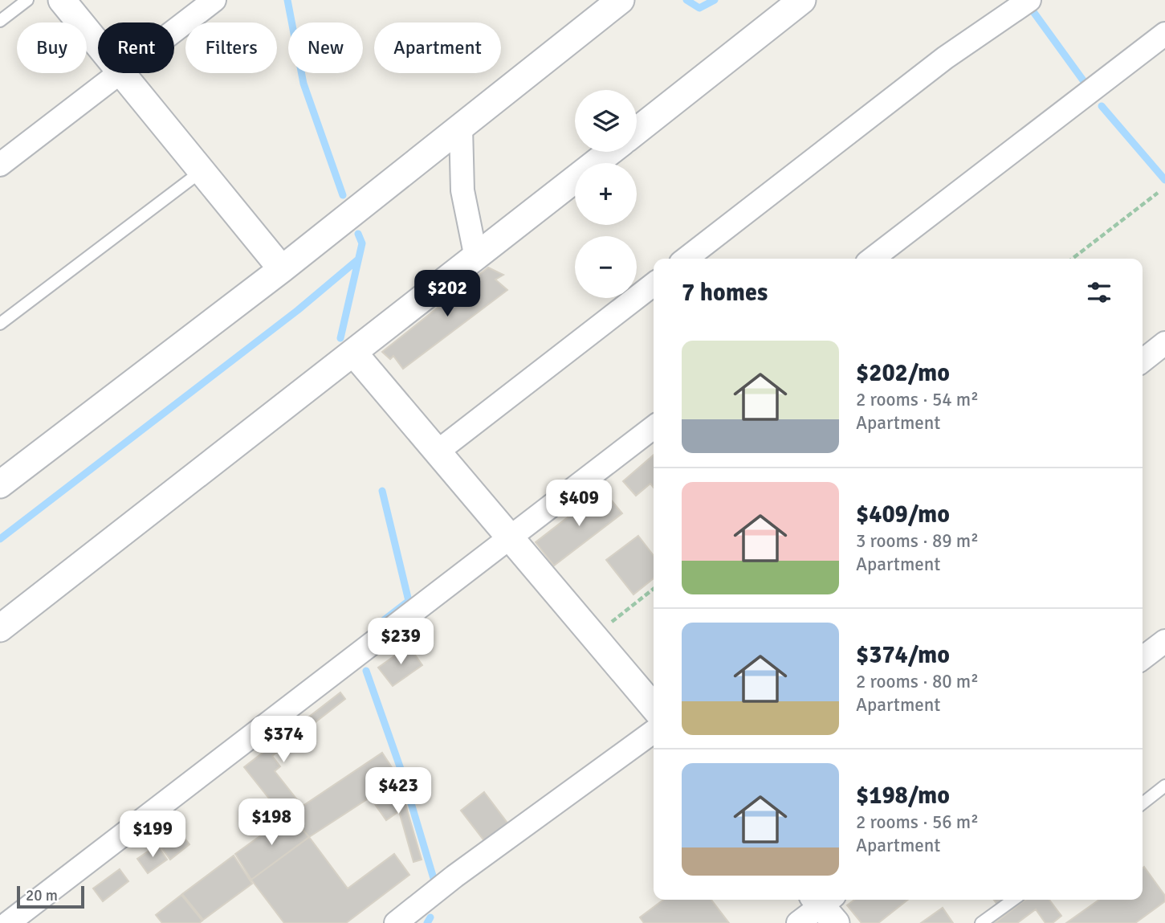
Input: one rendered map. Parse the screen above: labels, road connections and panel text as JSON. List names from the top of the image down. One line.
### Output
{"scale_bar":"20 m","page":{"chip":["Buy","Rent","Filters","New","Apartment"],"map_buttons":["+","−"],"heading":"7 homes","price":["$202","$409","$239","$374","$423","$198","$199"],"list":[{"name":"$202/mo","note":"2 rooms · 54 m² · Apartment"},{"name":"$409/mo","note":"3 rooms · 89 m² · Apartment"},{"name":"$374/mo","note":"2 rooms · 80 m² · Apartment"},{"name":"$198/mo","note":"2 rooms · 56 m² · Apartment"}],"scale":"20 m"}}
